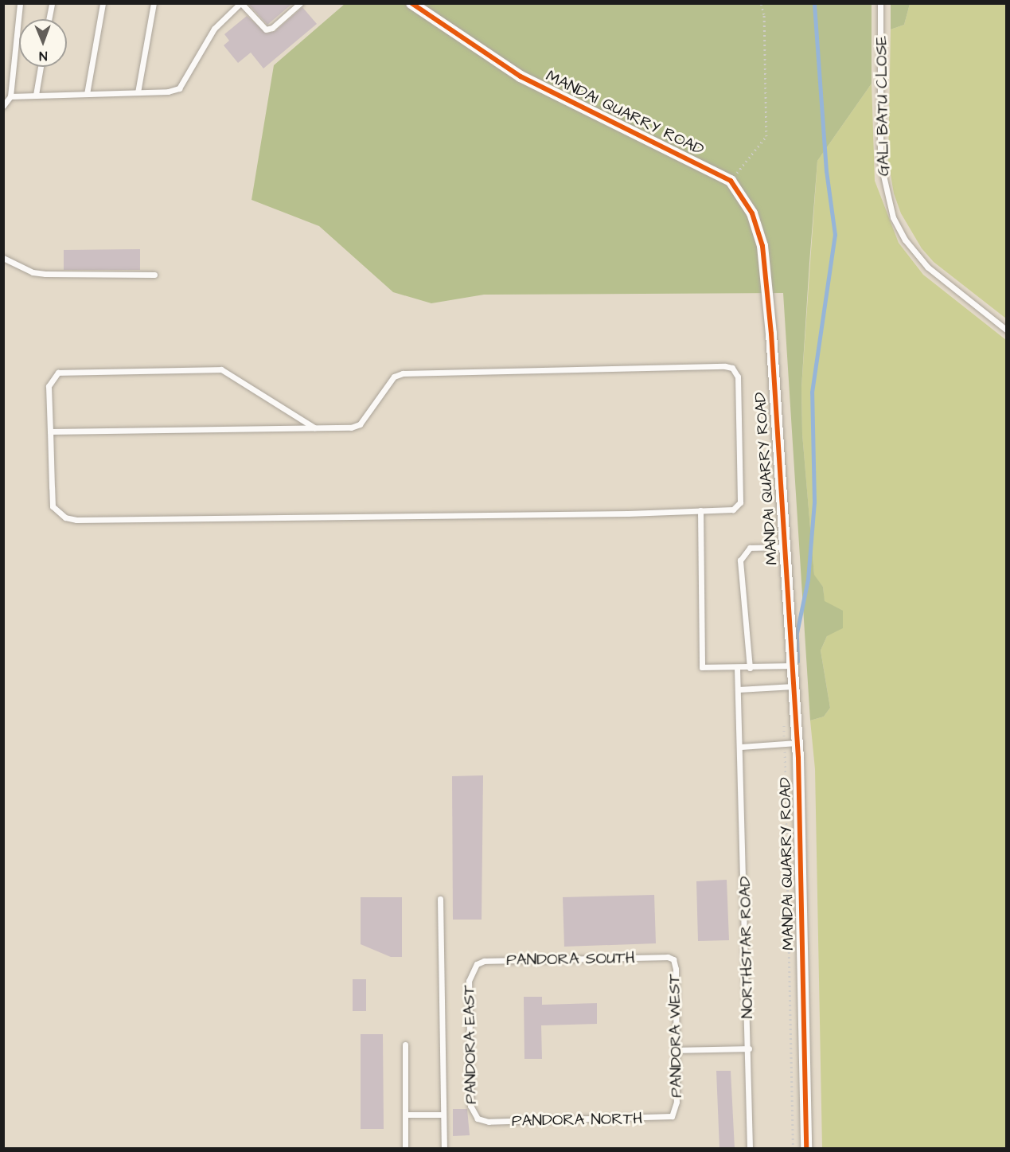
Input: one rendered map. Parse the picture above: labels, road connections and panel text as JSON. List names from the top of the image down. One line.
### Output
{"streets":{"street":["MANDAI QUARRY ROAD"],"lane":["GALI BATU CLOSE","NORTHSTAR ROAD","PANDORA SOUTH","PANDORA WEST","PANDORA EAST","PANDORA NORTH"]},"crossings":[["PANDORA SOUTH","PANDORA WEST"],["PANDORA SOUTH","PANDORA EAST"],["PANDORA WEST","PANDORA NORTH"],["PANDORA EAST","PANDORA NORTH"]],"north":"bottom"}
